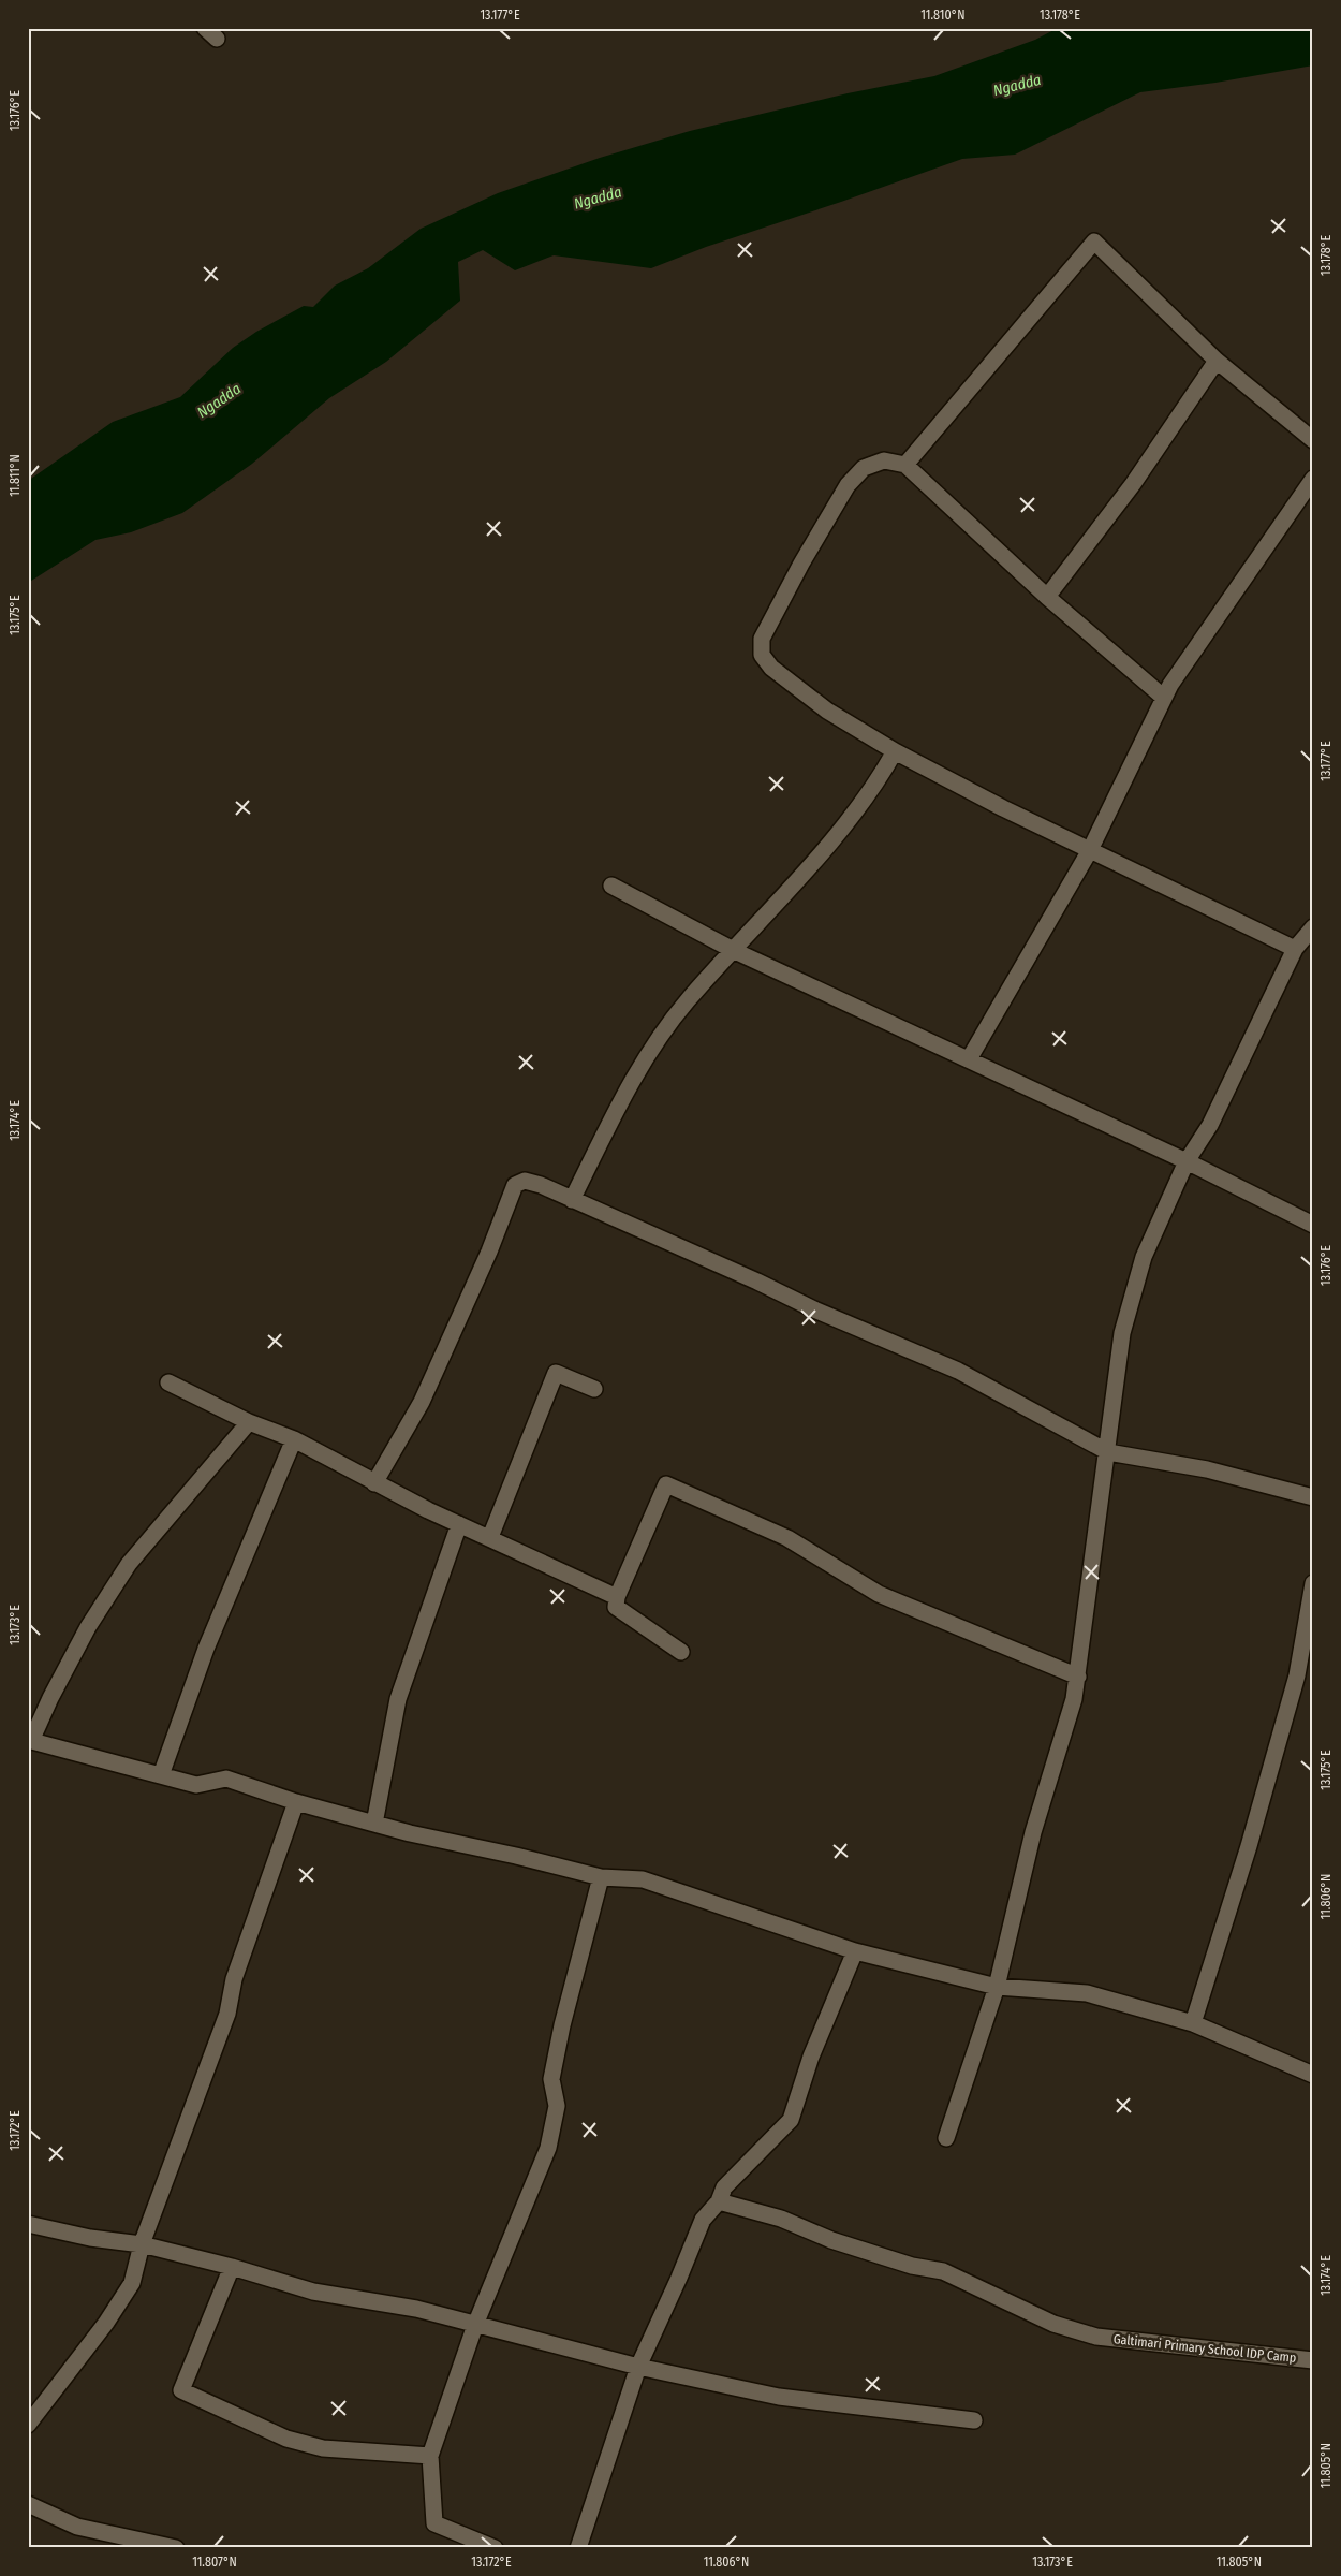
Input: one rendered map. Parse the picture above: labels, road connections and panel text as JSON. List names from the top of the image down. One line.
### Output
{"streets":{"street":["Galtimari Primary School IDP Camp"]},"water":["Ngadda"],"coordinates":["13.177°E","11.810°N","13.178°E","13.176°E","11.811°N","13.175°E","13.174°E","13.173°E","11.806°N","13.172°E","11.805°N","11.807°N"]}
